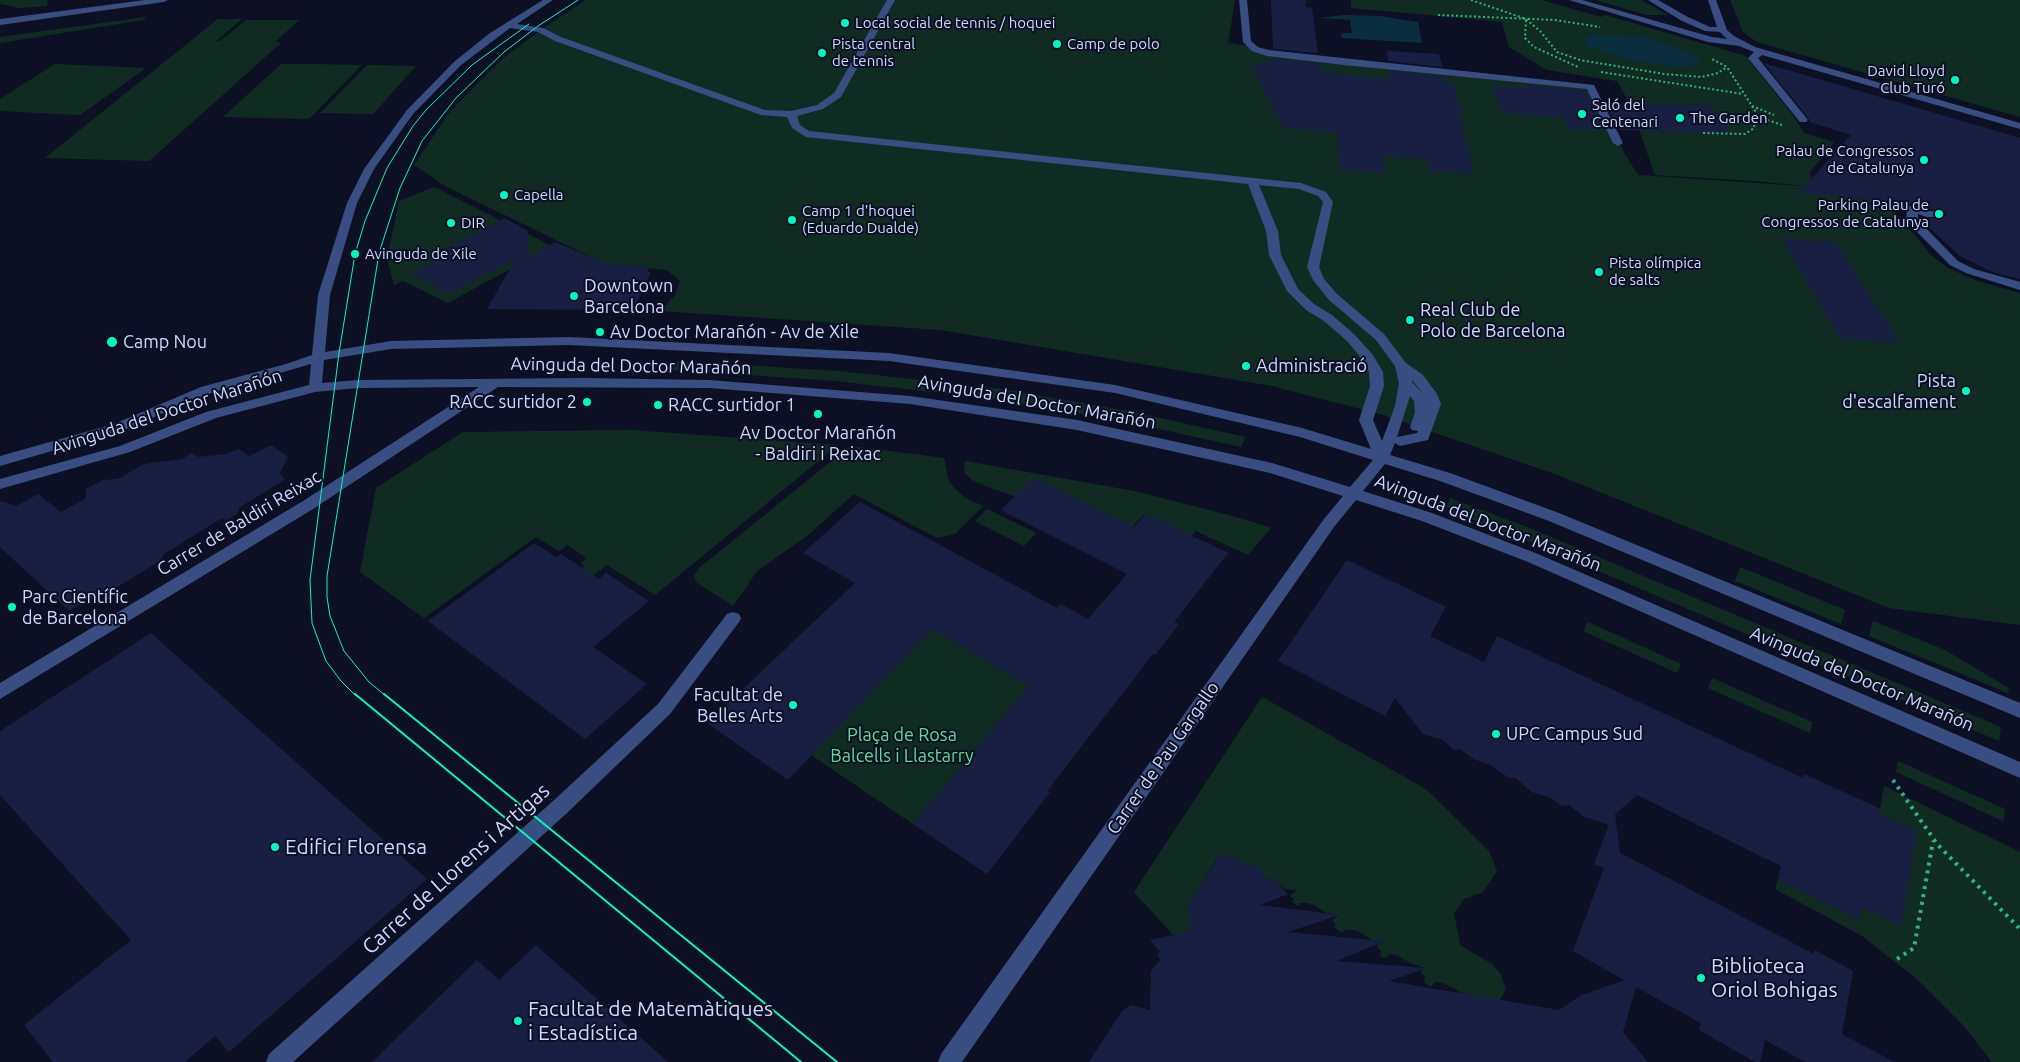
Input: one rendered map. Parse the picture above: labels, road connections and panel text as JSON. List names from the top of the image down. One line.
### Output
{"streets":{"street":["Avinguda del Doctor Marañón","Carrer de Baldiri Reixac","Carrer de Pau Gargallo","Carrer de Llorens i Artigas"]},"crossings":[["Avinguda del Doctor Marañón","Carrer de Baldiri Reixac"],["Avinguda del Doctor Marañón","Carrer de Pau Gargallo"]],"parks":["Plaça de Rosa Balcells i Llastarry"],"places":["Local social de tennis / hoquei","Camp de polo","Pista central de tennis","David Lloyd Club Turó","Saló del Centenari","The Garden","Palau de Congressos de Catalunya","Capella","Parking Palau de Congressos de Catalunya","Camp 1 d'hoquei (Eduardo Dualde)","DIR","Avinguda de Xile","Pista olímpica de salts","Downtown Barcelona","Real Club de Polo de Barcelona","Av Doctor Marañón - Av de Xile","Camp Nou","Administració","Pista d'escalfament","RACC surtidor 2","RACC surtidor 1","Av Doctor Marañón - Baldiri i Reixac","Parc Científic de Barcelona","Facultat de Belles Arts","UPC Campus Sud","Edifici Florensa","Biblioteca Oriol Bohigas","Facultat de Matemàtiques i Estadística"]}
